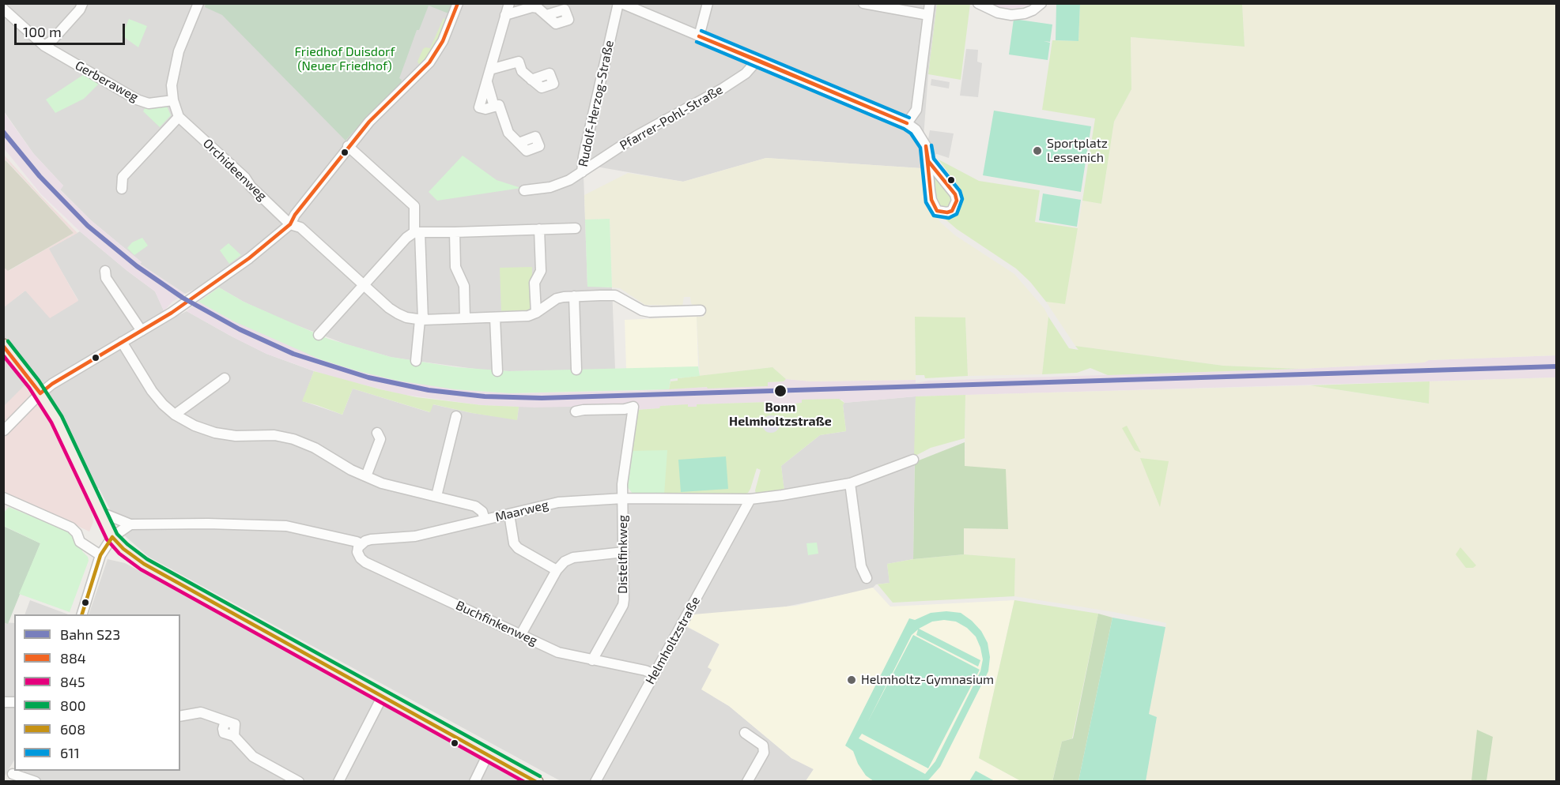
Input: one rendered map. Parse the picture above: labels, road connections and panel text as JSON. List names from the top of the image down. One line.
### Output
{"streets":{"street":["Gerberaweg","Rudolf-Herzog-Straße","Pfarrer-Pohl-Straße","Orchideenweg","Maarweg","Distelfinkweg","Buchfinkenweg","Helmholtzstraße"]},"crossings":[["Gerberaweg","Orchideenweg"],["Rudolf-Herzog-Straße","Pfarrer-Pohl-Straße"],["Maarweg","Distelfinkweg"],["Maarweg","Buchfinkenweg"],["Maarweg","Helmholtzstraße"],["Distelfinkweg","Buchfinkenweg"],["Buchfinkenweg","Helmholtzstraße"]],"parks":["Friedhof Duisdorf (Neuer Friedhof)"],"places":["Sportplatz Lessenich","Bonn Helmholtzstraße","Helmholtz-Gymnasium"],"lines":["transit line 884","transit line 611","rail line S23","transit line 800","transit line 845","transit line 608"],"legend":["Bahn S23","884","845","800","608","611"],"scale_bar":"100 m"}
